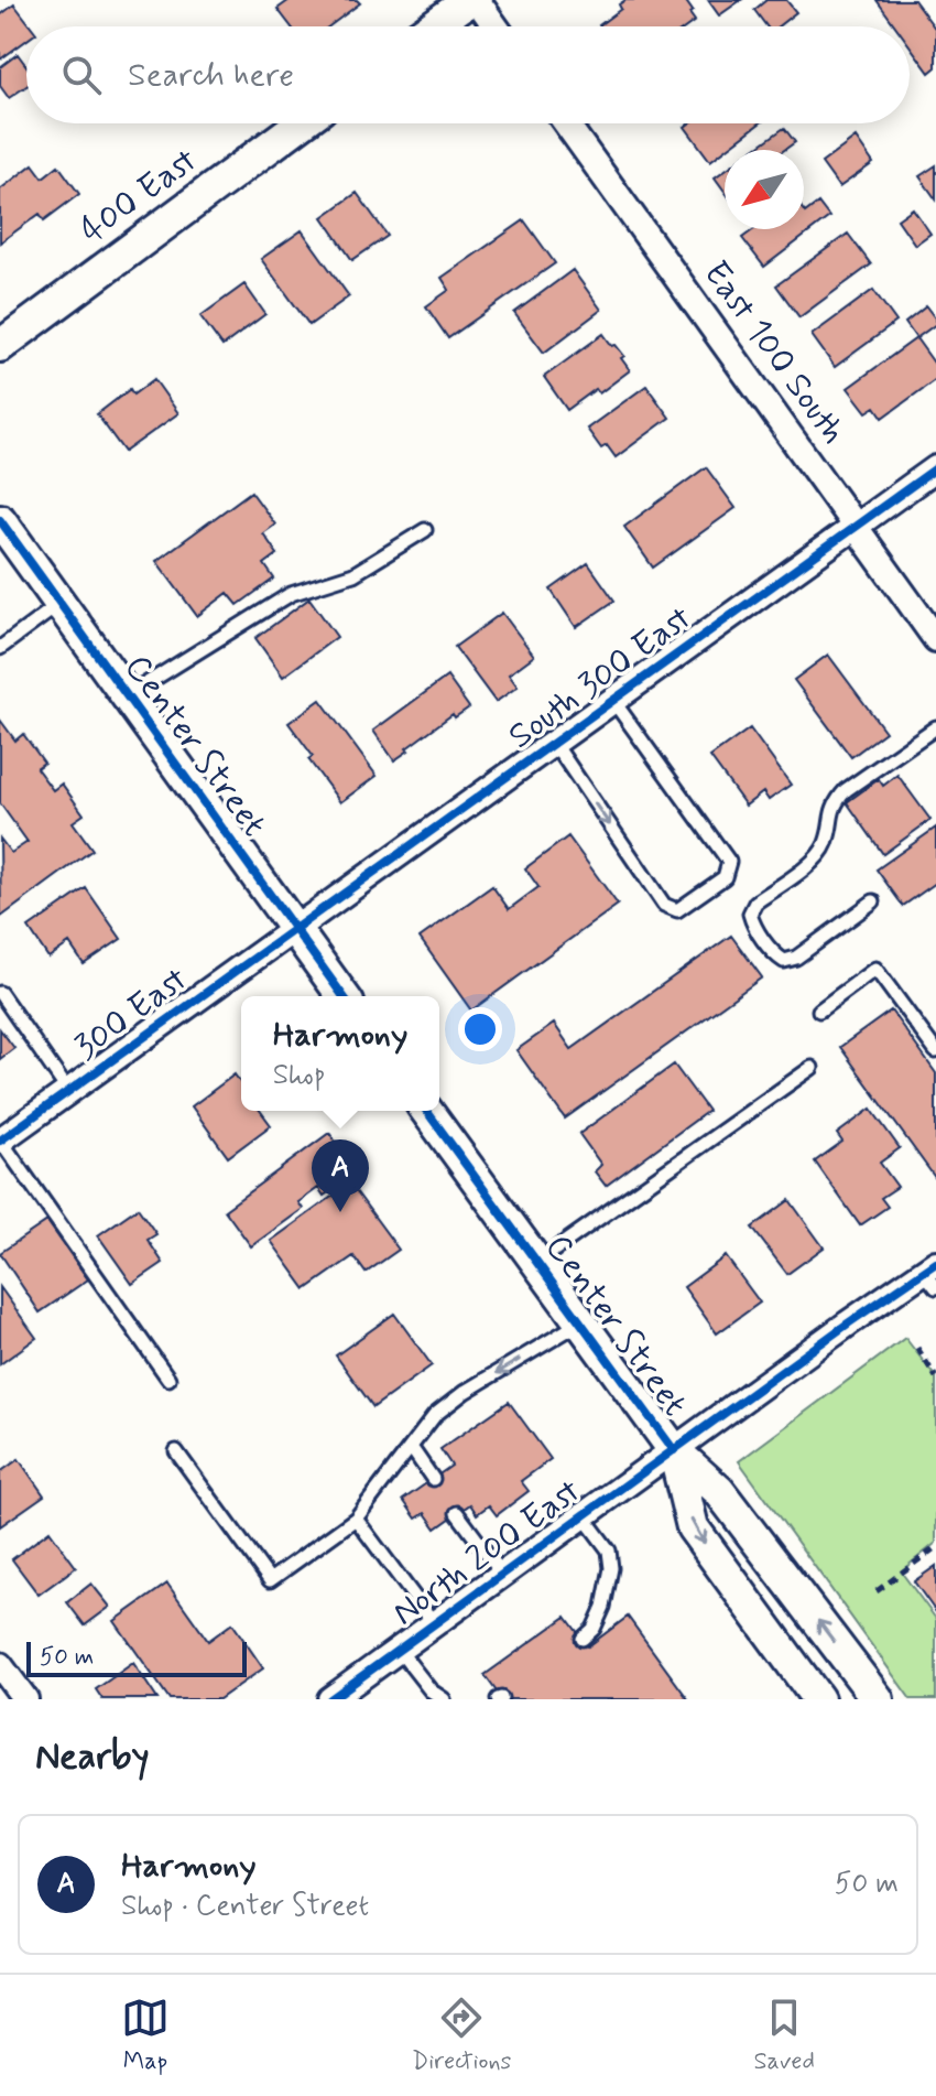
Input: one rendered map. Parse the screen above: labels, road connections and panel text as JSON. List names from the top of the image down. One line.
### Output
{"streets":{"street":["400 East","East 100 South","South 300 East","Center Street","300 East","North 200 East"]},"crossings":[["East 100 South","South 300 East"],["South 300 East","Center Street"],["South 300 East","300 East"],["Center Street","300 East"],["Center Street","North 200 East"]],"scale_bar":"50 m","north":"bottom left","page":{"search":"Search here","popup":["Harmony","Shop"],"pins":"A","scale":"50 m","heading":"Nearby","list":[{"mark":"A","name":"Harmony","note":"Shop · Center Street","value":"50 m"}],"nav":["Map","Directions","Saved"]}}
